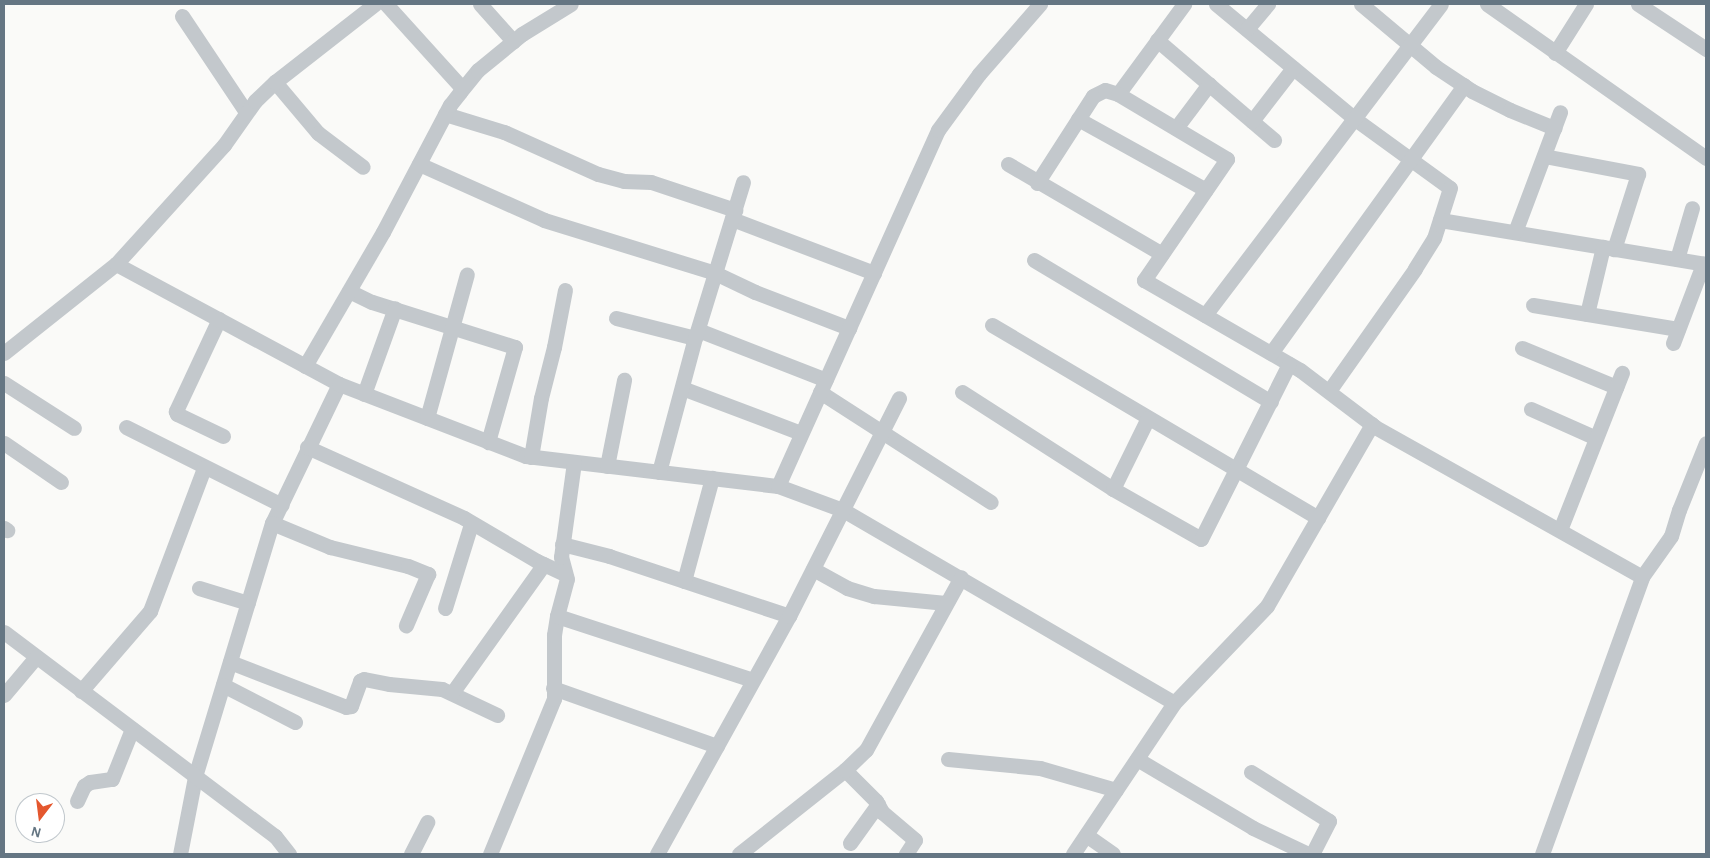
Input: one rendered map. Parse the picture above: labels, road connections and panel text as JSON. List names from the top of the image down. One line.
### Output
{"north":"bottom"}
